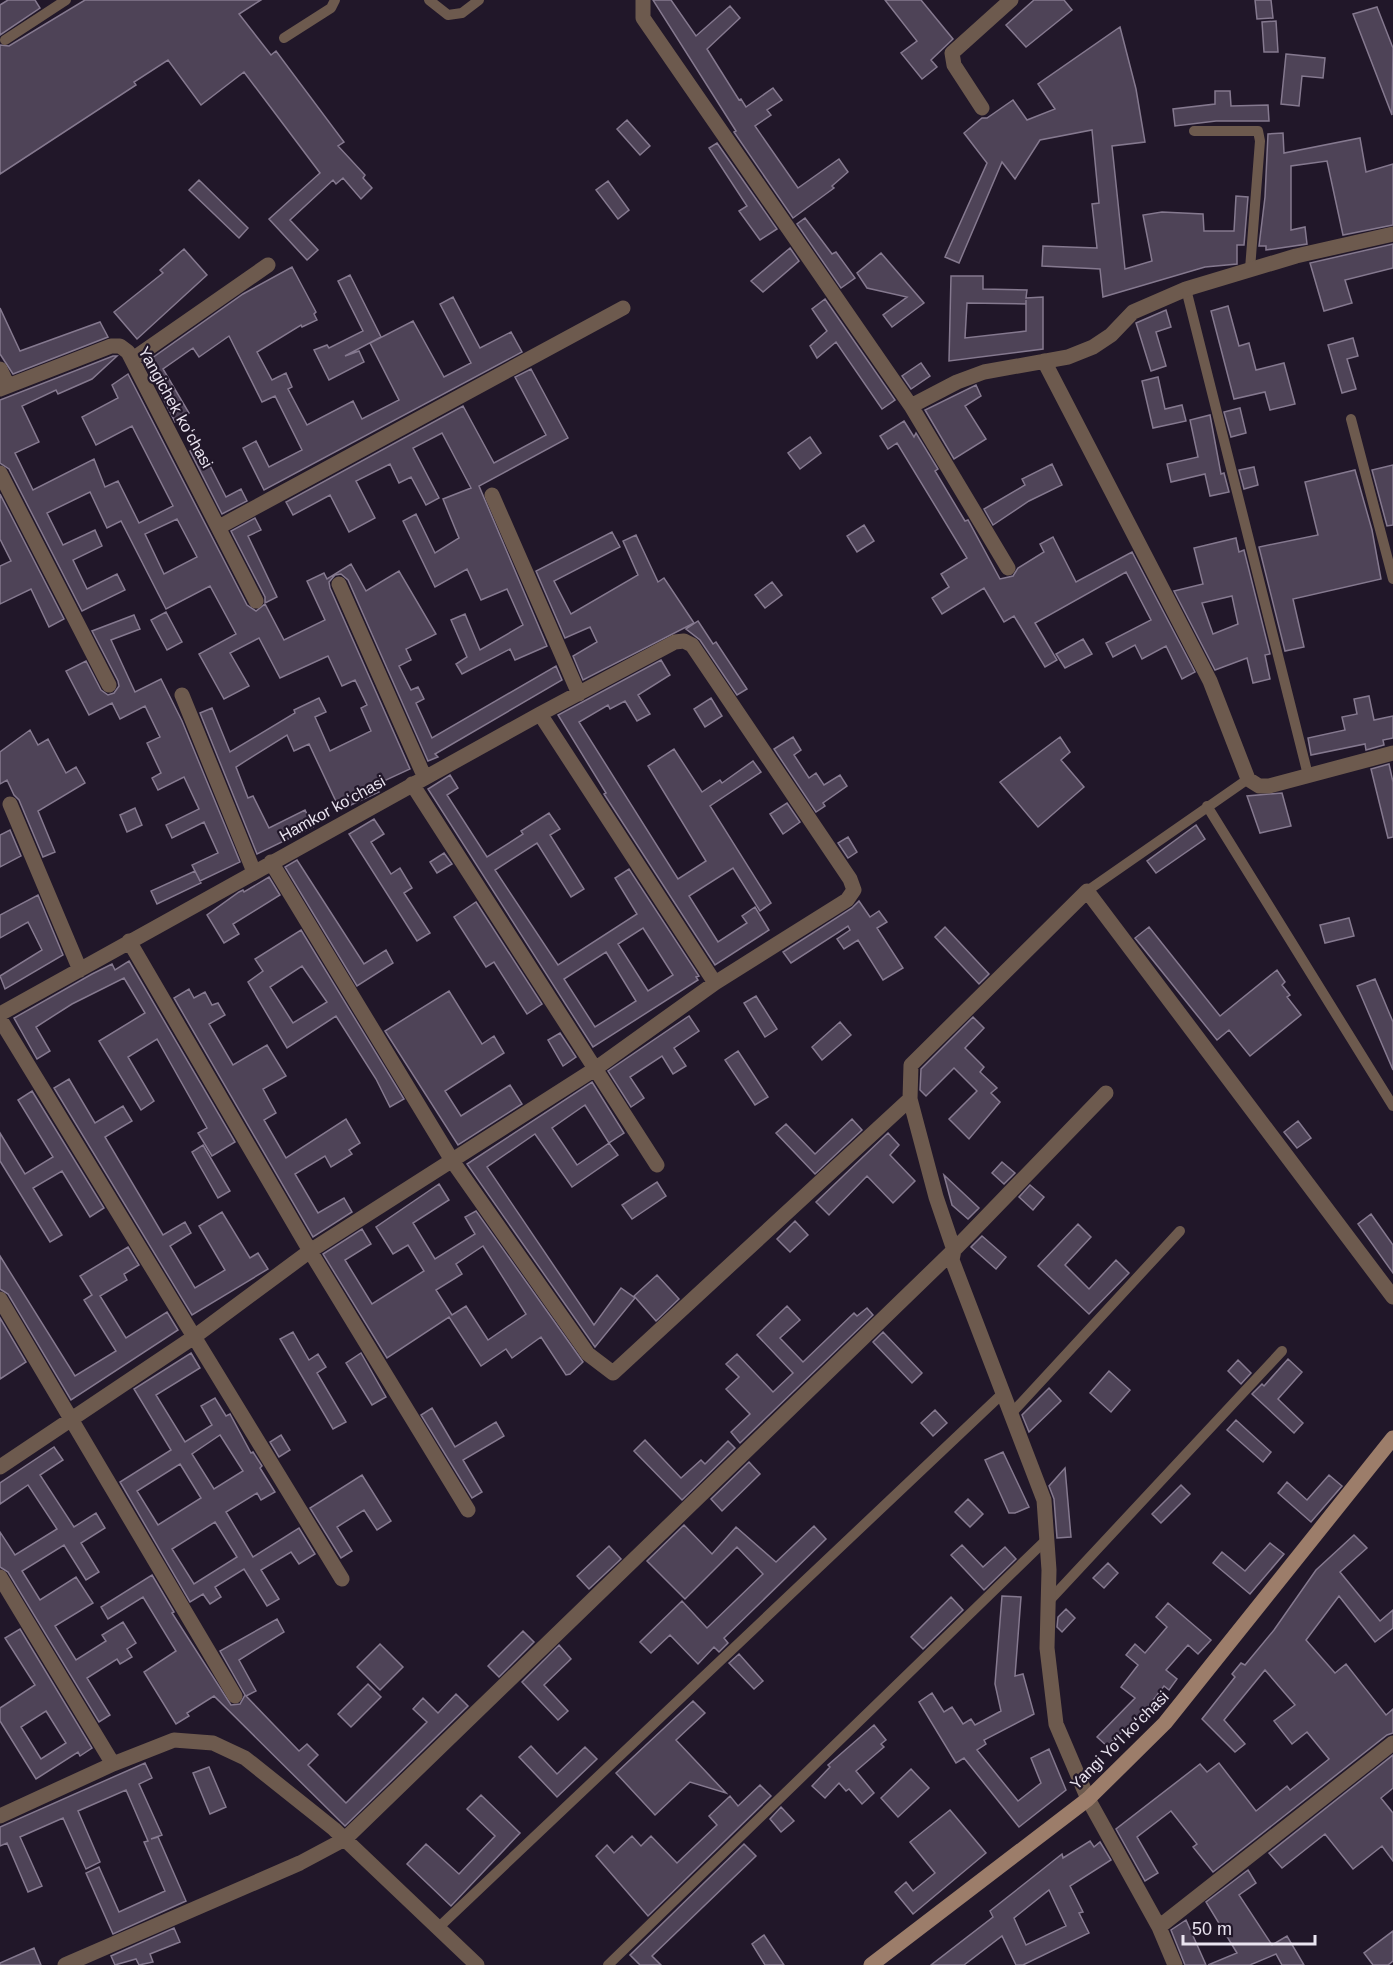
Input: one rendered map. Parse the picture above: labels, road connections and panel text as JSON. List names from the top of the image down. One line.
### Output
{"streets":{"street":["Yangichek koʻchasi","Hamkor koʻchasi","Yangi Yoʻl koʻchasi"]},"scale_bar":"50 m"}
